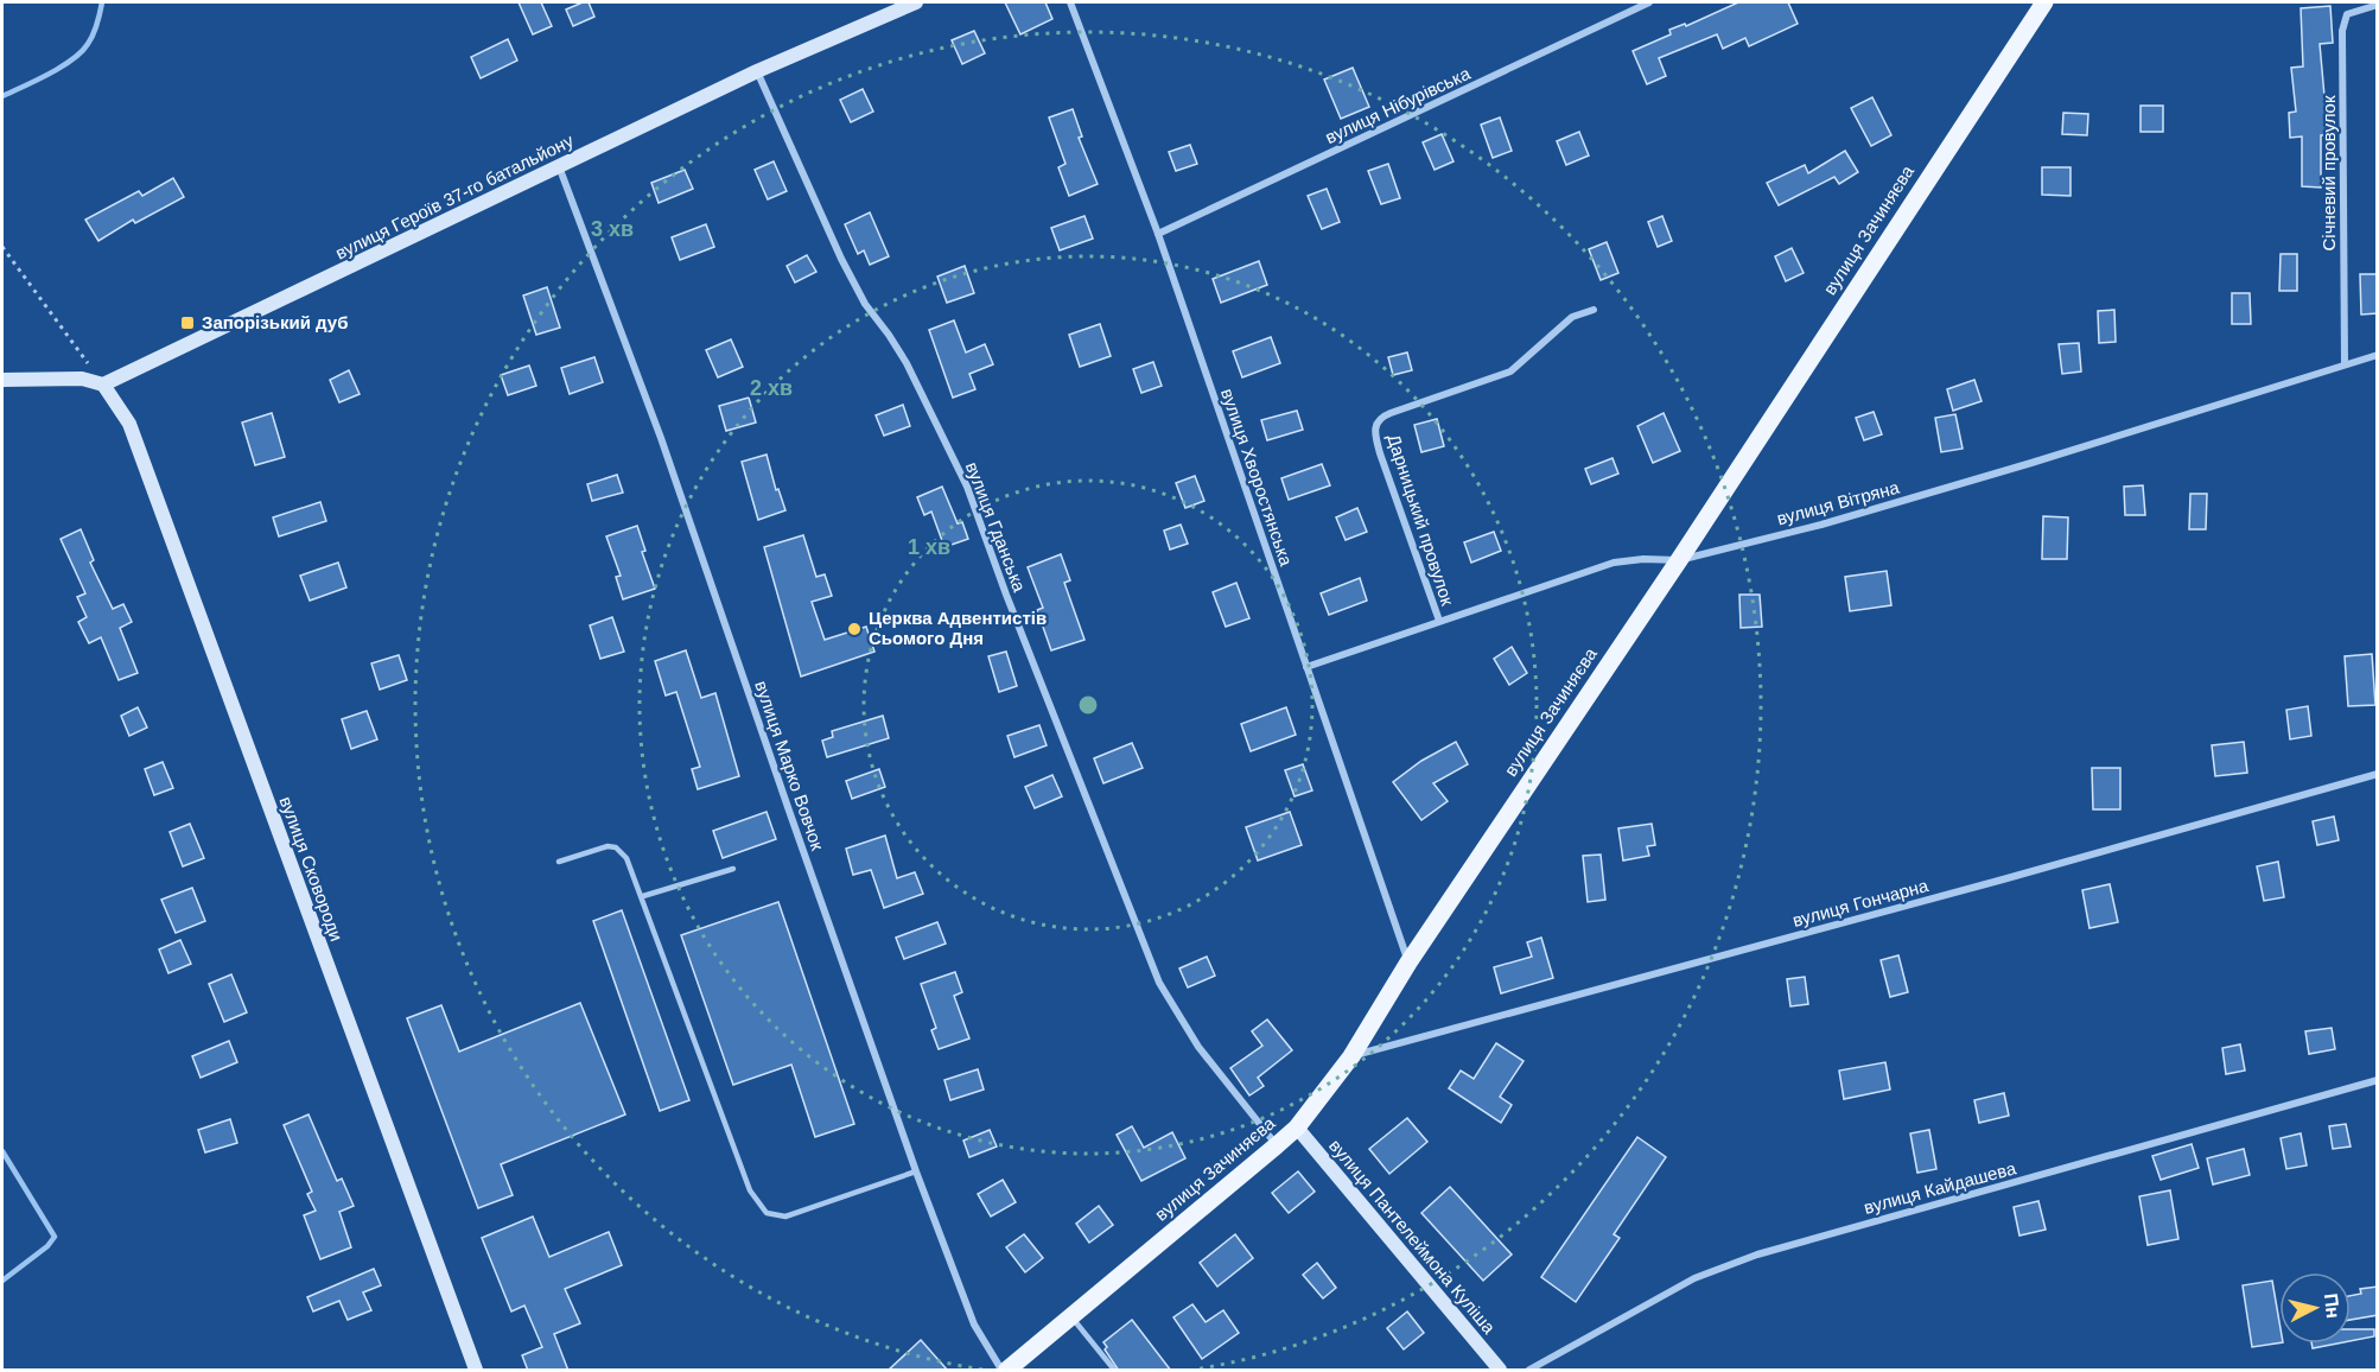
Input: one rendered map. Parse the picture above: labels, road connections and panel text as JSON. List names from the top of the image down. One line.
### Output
{"streets":{"main road":["вулиця Зачиняєва"],"street":["вулиця Нібурівська","Січневий провулок","вулиця Героїв 37-го батальйону","вулиця Хворостянська","вулиця Вітряна","Дарницький провулок","вулиця Гданська","вулиця Марко Вовчок","вулиця Сковороди","вулиця Гончарна","вулиця Кайдашева","вулиця Пантелеймона Куліша"]},"crossings":[["вулиця Нібурівська","вулиця Хворостянська"],["Січневий провулок","вулиця Вітряна"],["вулиця Героїв 37-го батальйону","вулиця Гданська"],["вулиця Героїв 37-го батальйону","вулиця Марко Вовчок"],["вулиця Героїв 37-го батальйону","вулиця Сковороди"],["вулиця Зачиняєва","вулиця Хворостянська"],["вулиця Зачиняєва","вулиця Вітряна"],["вулиця Зачиняєва","вулиця Гданська"],["вулиця Зачиняєва","вулиця Гончарна"],["вулиця Зачиняєва","вулиця Пантелеймона Куліша"],["вулиця Хворостянська","вулиця Вітряна"],["вулиця Вітряна","Дарницький провулок"]],"places":{"transit":["Запорізький дуб"],"other":["Церква Адвентистів Сьомого Дня"]},"north":"right","rings":["3 хв","2 хв","1 хв"]}
